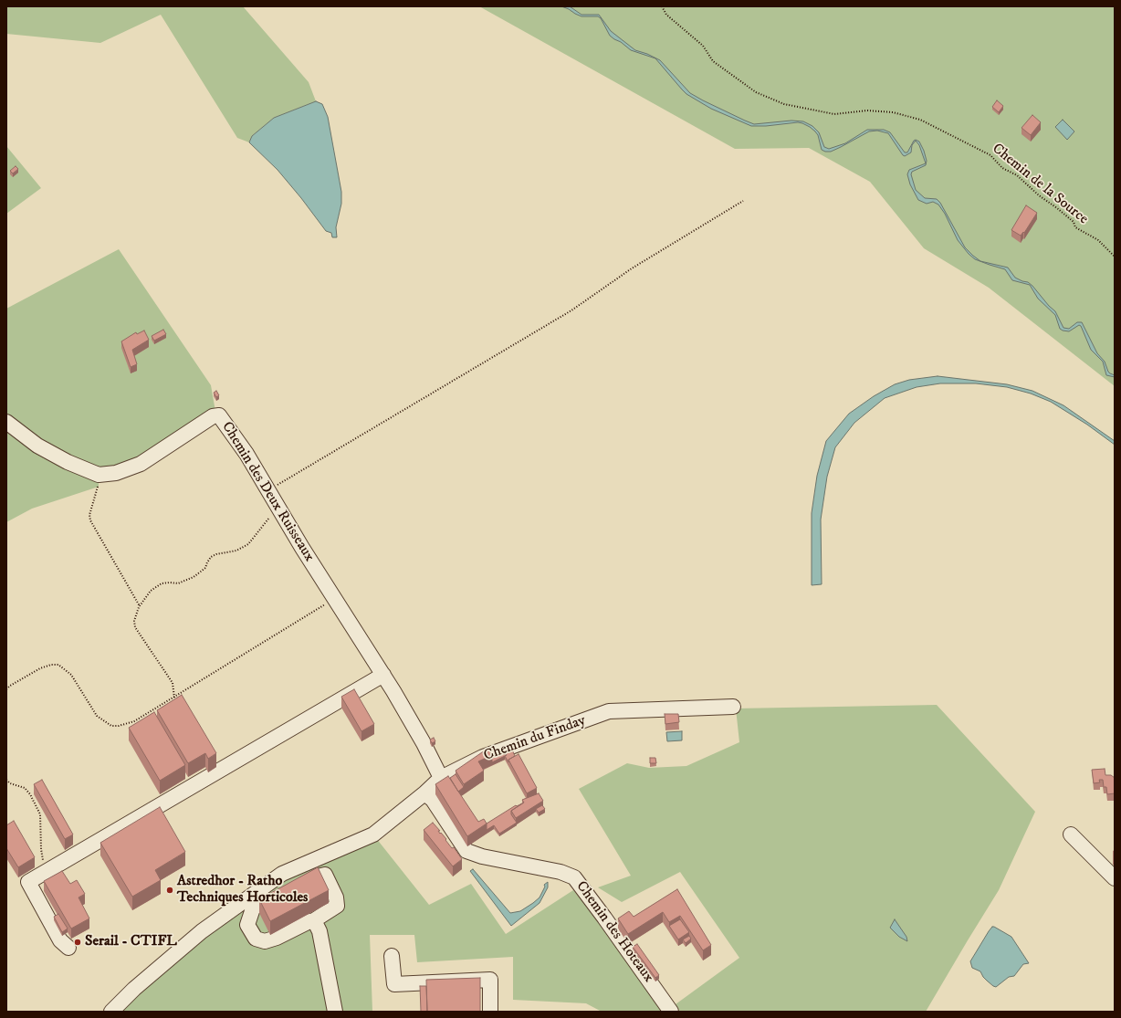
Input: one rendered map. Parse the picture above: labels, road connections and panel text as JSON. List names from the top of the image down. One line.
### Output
{"streets":{"street":["Chemin des Deux Ruisseaux","Chemin du Finday","Chemin des Hoteaux"],"path":["Chemin de la Source"]},"crossings":[["Chemin des Deux Ruisseaux","Chemin du Finday"],["Chemin du Finday","Chemin des Hoteaux"]],"places":["Astredhor - Ratho Techniques Horticoles","Serail - CTIFL"]}
